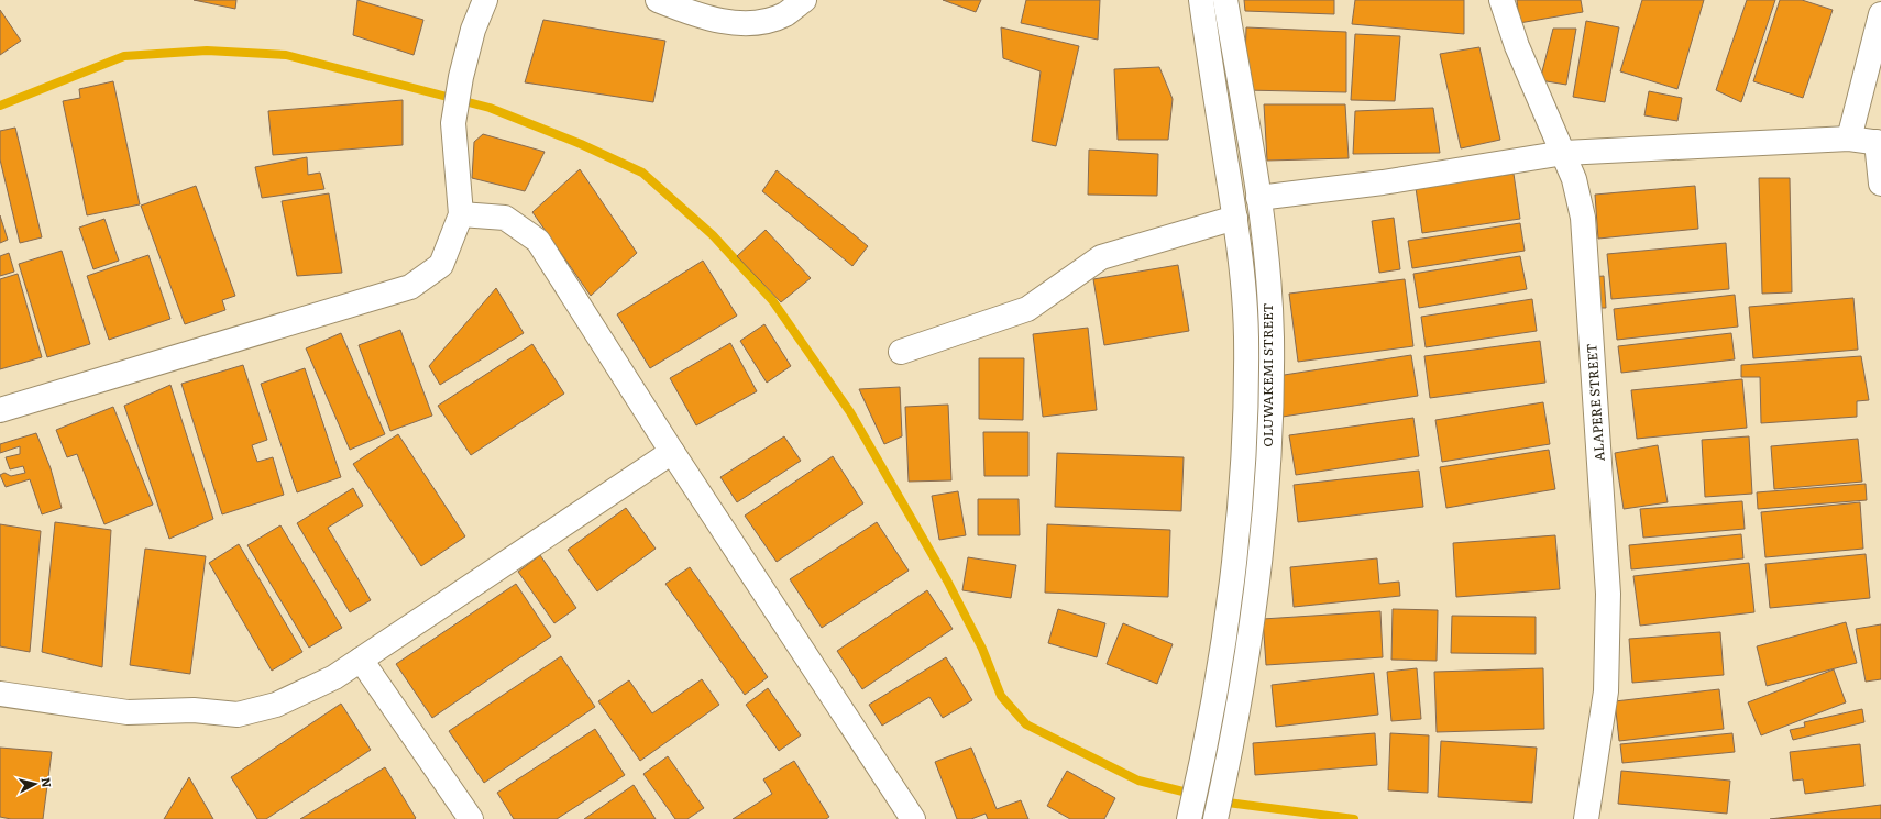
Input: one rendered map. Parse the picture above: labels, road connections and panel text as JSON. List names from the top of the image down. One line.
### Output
{"streets":{"street":["OLUWAKEMI STREET","ALAPERE STREET"]},"north":"right"}
